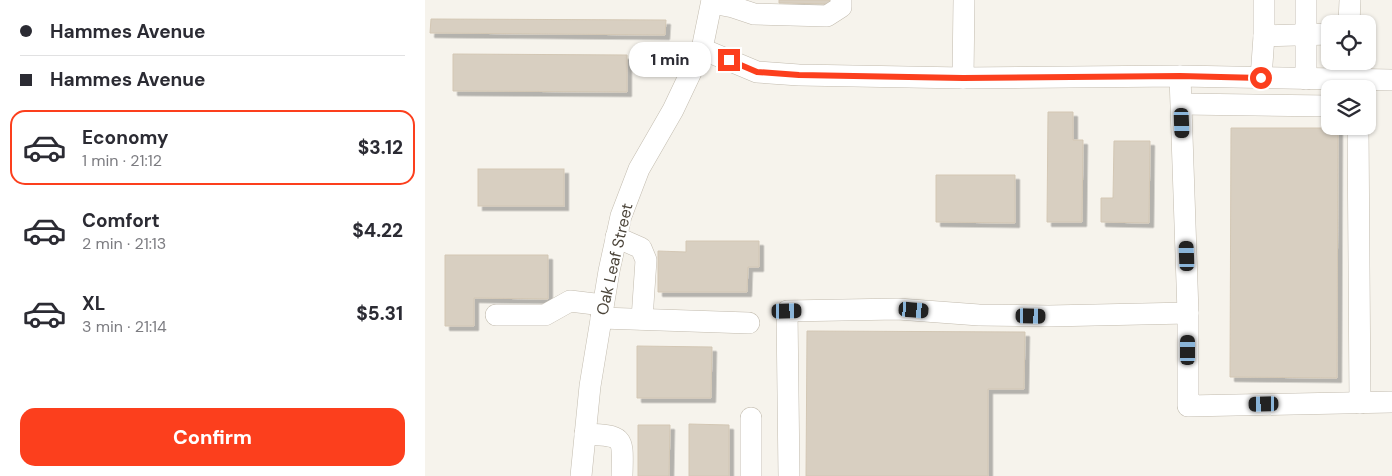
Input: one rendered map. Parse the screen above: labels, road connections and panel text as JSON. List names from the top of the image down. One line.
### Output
{"streets":{"street":["Oak Leaf Street"]},"page":{"banner":["Hammes Avenue","Hammes Avenue"],"bubble":"1 min","list":[{"name":"Economy","note":"1 min · 21:12","value":"$3.12"},{"name":"Comfort","note":"2 min · 21:13","value":"$4.22"},{"name":"XL","note":"3 min · 21:14","value":"$5.31"}],"buttons":"Confirm"}}
